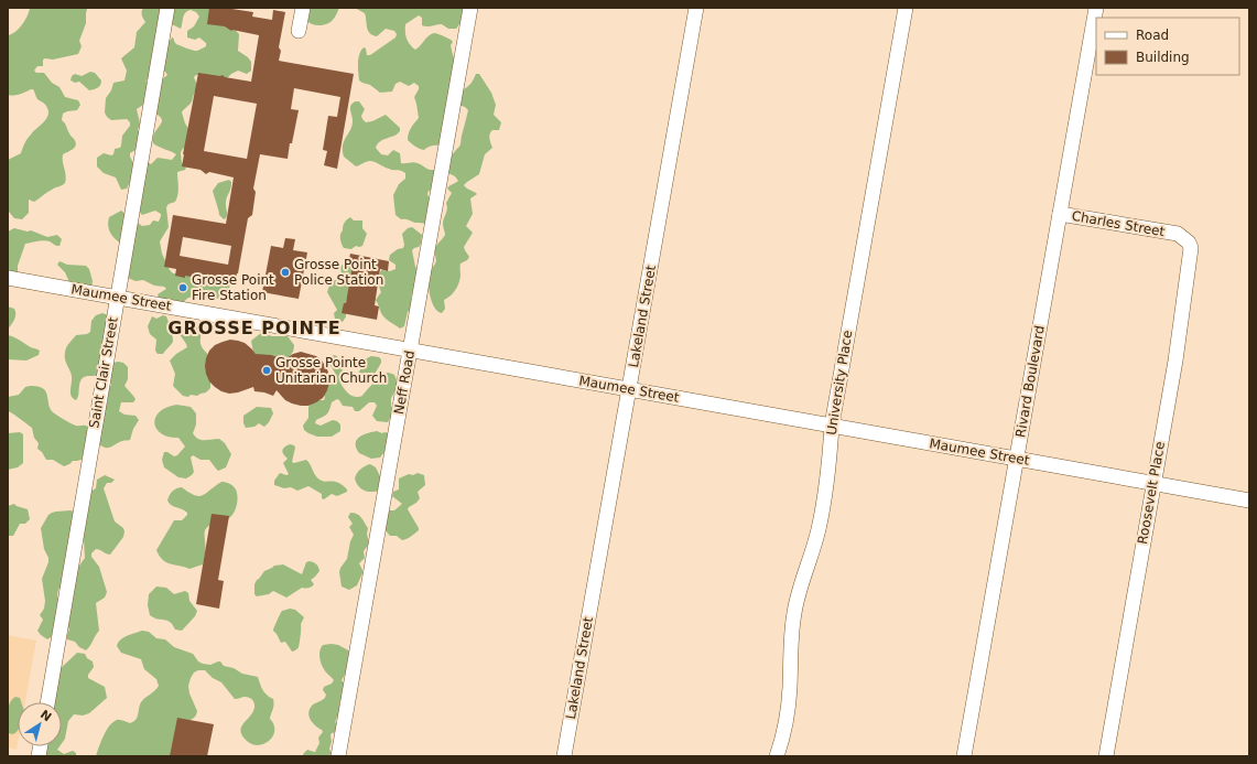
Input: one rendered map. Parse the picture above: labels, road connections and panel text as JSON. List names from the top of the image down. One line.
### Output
{"streets":{"street":["Charles Street","Maumee Street","Lakeland Street","Saint Clair Street","Rivard Boulevard","Neff Road","University Place","Roosevelt Place"]},"crossings":[["Charles Street","Rivard Boulevard"],["Charles Street","Roosevelt Place"],["Maumee Street","Lakeland Street"],["Maumee Street","Saint Clair Street"],["Maumee Street","Rivard Boulevard"],["Maumee Street","Neff Road"],["Maumee Street","University Place"],["Maumee Street","Roosevelt Place"]],"districts":["GROSSE POINTE"],"places":["Grosse Point Police Station","Grosse Point Fire Station","Grosse Pointe Unitarian Church"],"legend":["Road","Building"],"north":"top right"}
